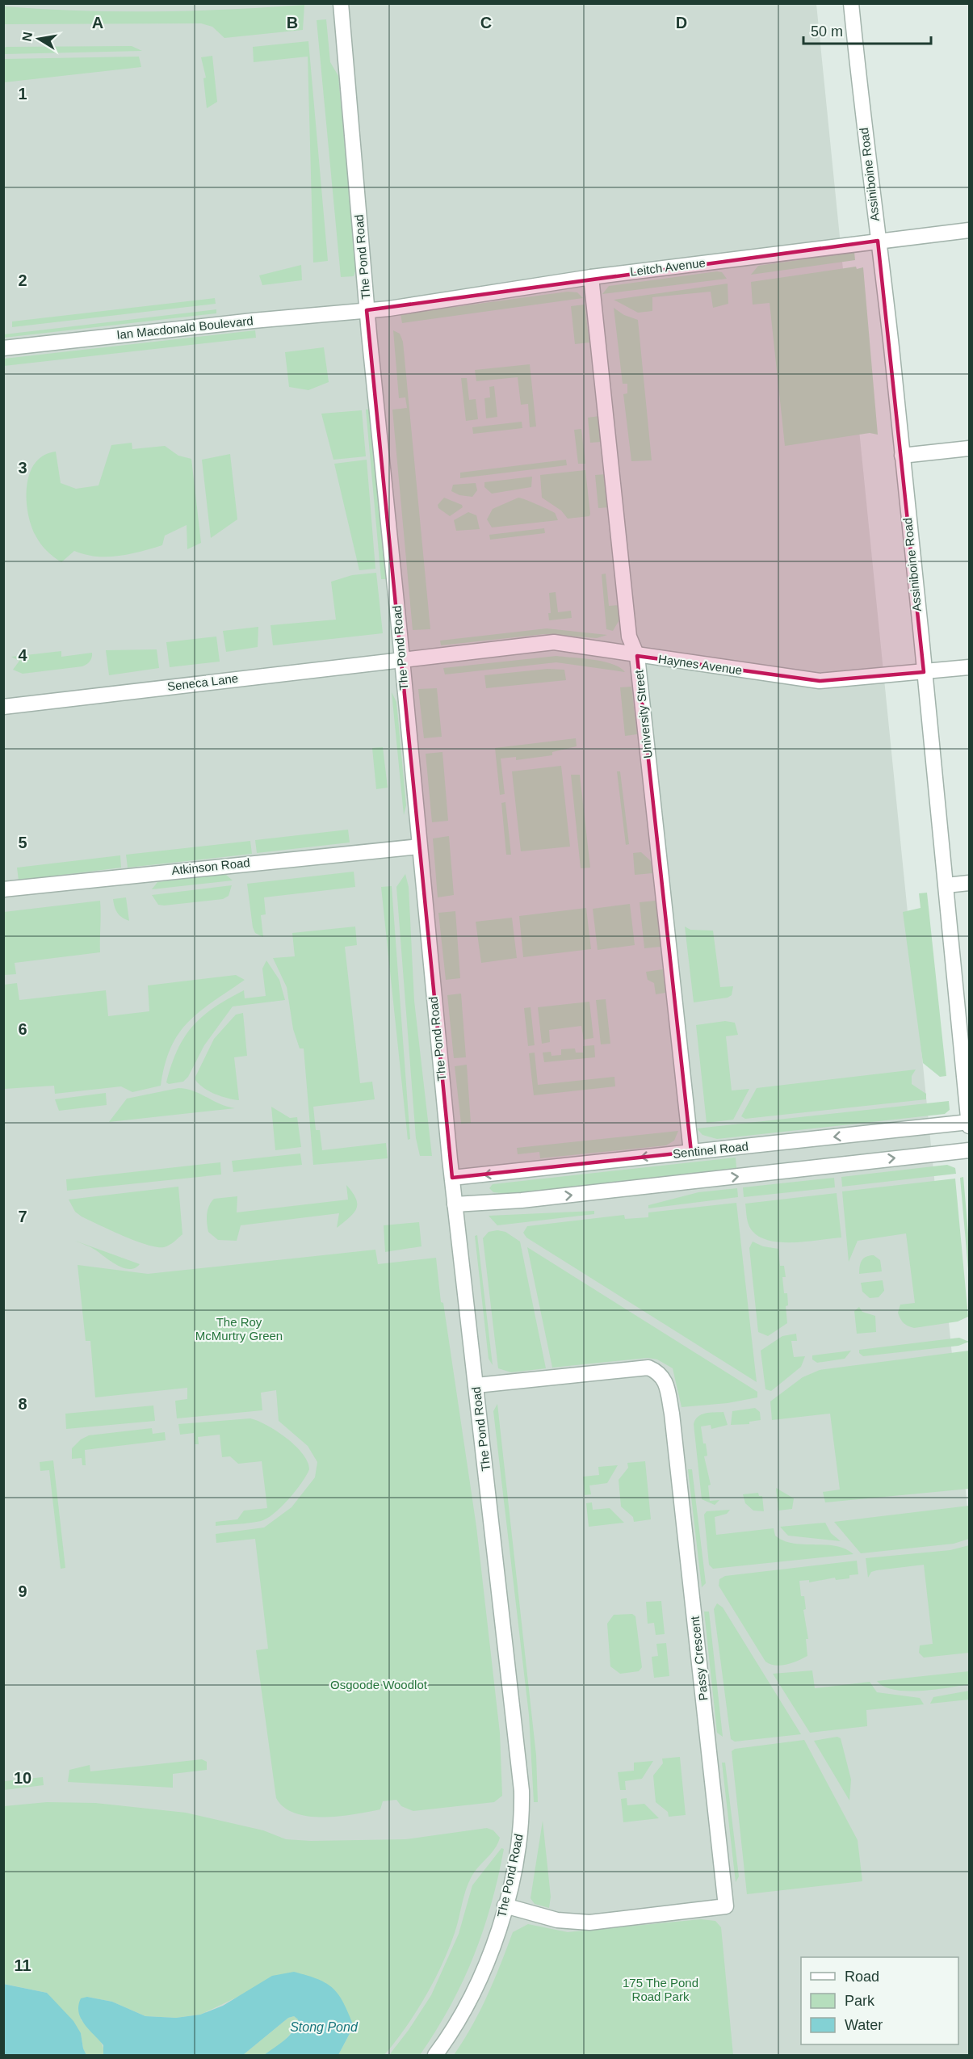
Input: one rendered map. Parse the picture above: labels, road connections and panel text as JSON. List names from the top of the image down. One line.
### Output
{"streets":{"street":["Assiniboine Road","The Pond Road","Leitch Avenue","Ian Macdonald Boulevard","Haynes Avenue","Seneca Lane","University Street","Atkinson Road","Sentinel Road","Passy Crescent"]},"crossings":[["Assiniboine Road","Leitch Avenue"],["Assiniboine Road","Haynes Avenue"],["Assiniboine Road","Sentinel Road"],["The Pond Road","Leitch Avenue"],["The Pond Road","Ian Macdonald Boulevard"],["The Pond Road","Haynes Avenue"],["The Pond Road","Seneca Lane"],["The Pond Road","Atkinson Road"],["The Pond Road","Sentinel Road"],["The Pond Road","Passy Crescent"],["Leitch Avenue","Ian Macdonald Boulevard"],["Leitch Avenue","University Street"],["Haynes Avenue","Seneca Lane"],["Haynes Avenue","University Street"],["University Street","Sentinel Road"]],"water":["Stong Pond"],"parks":["The Roy McMurtry Green","Osgoode Woodlot","175 The Pond Road Park"],"legend":["Road","Park","Water"],"scale_bar":"50 m","north":"left","grid":{"columns":["A","B","C","D"],"rows":["1","2","3","4","5","6","7","8","9","10","11"]}}
